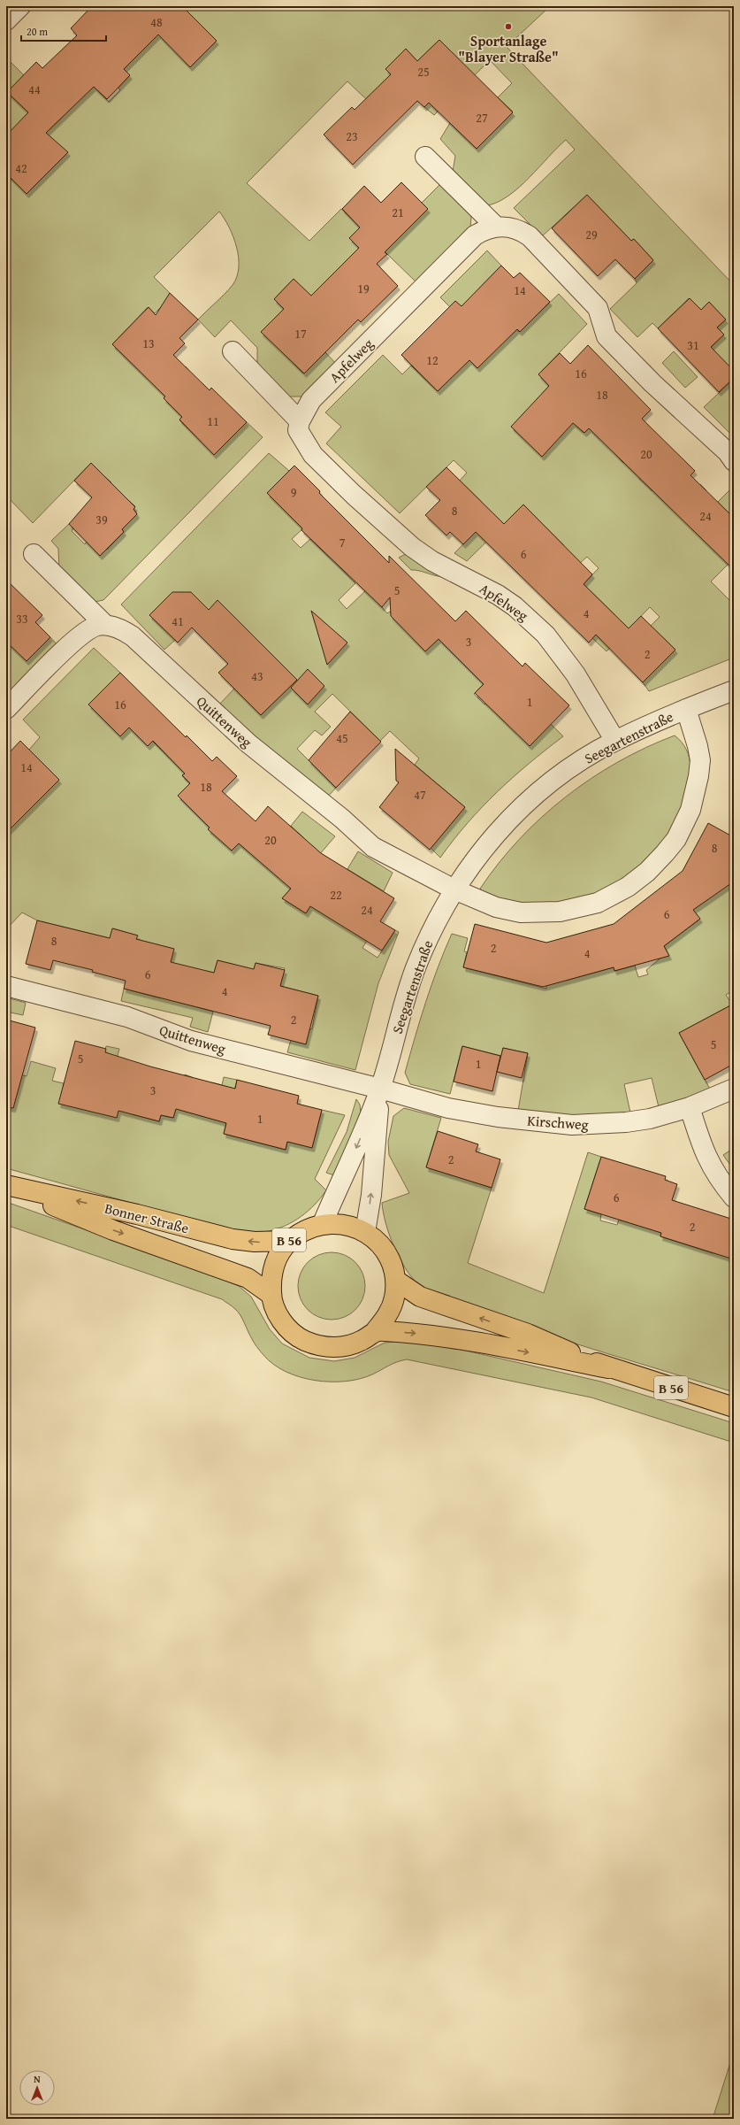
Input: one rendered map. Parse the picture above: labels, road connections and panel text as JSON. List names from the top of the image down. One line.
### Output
{"streets":{"main road":["Bonner Straße","B 56"],"street":["Apfelweg","Quittenweg","Seegartenstraße","Kirschweg"]},"crossings":[["Apfelweg","Seegartenstraße"],["Quittenweg","Seegartenstraße"],["Quittenweg","Kirschweg"],["Seegartenstraße","Kirschweg"],["Seegartenstraße","Bonner Straße"],["Seegartenstraße","B 56"],["Bonner Straße","B 56"]],"places":["Sportanlage \"Blayer Straße\""],"house_numbers":["48","25","44","27","23","42","21","29","19","14","17","13","31","12","16","18","11","20","9","8","24","39","7","6","5","4","33","41","3","2","43","1","16","45","14","18","47","20","8","22","24","6","8","2","4","6","4","2","5","5","1","3","1","2","6","2"],"scale_bar":"20 m","north":"top"}
